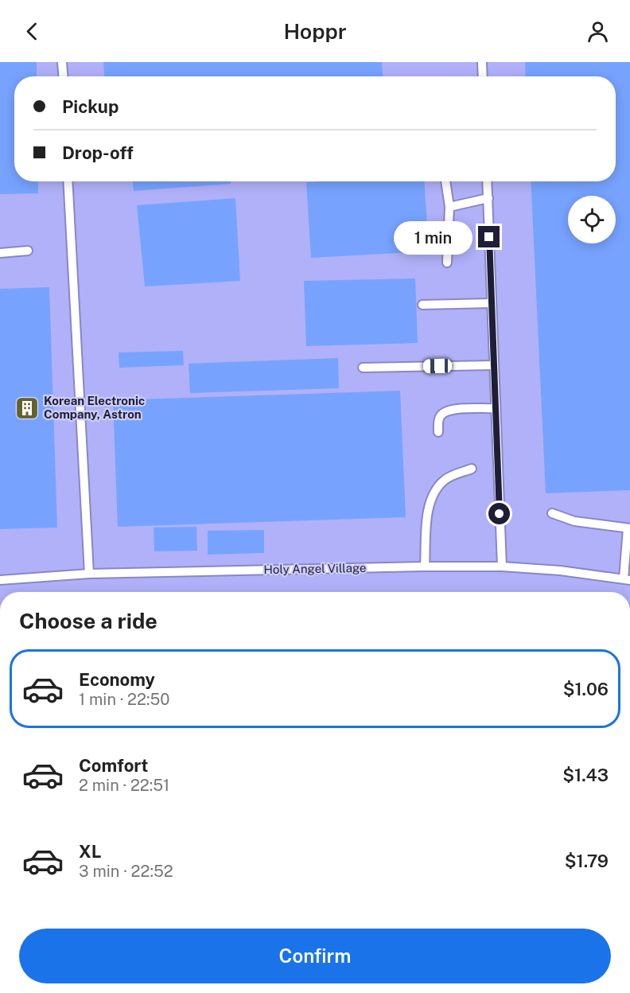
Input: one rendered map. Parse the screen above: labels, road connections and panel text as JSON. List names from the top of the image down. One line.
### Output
{"streets":{"lane":["Holy Angel Village"]},"places":{"building":["Korean Electronic Company, Astron"]},"page":{"header":"Hoppr","banner":["Pickup","Drop-off"],"bubble":"1 min","heading":"Choose a ride","list":[{"name":"Economy","note":"1 min · 22:50","value":"$1.06"},{"name":"Comfort","note":"2 min · 22:51","value":"$1.43"},{"name":"XL","note":"3 min · 22:52","value":"$1.79"}],"buttons":"Confirm"}}
